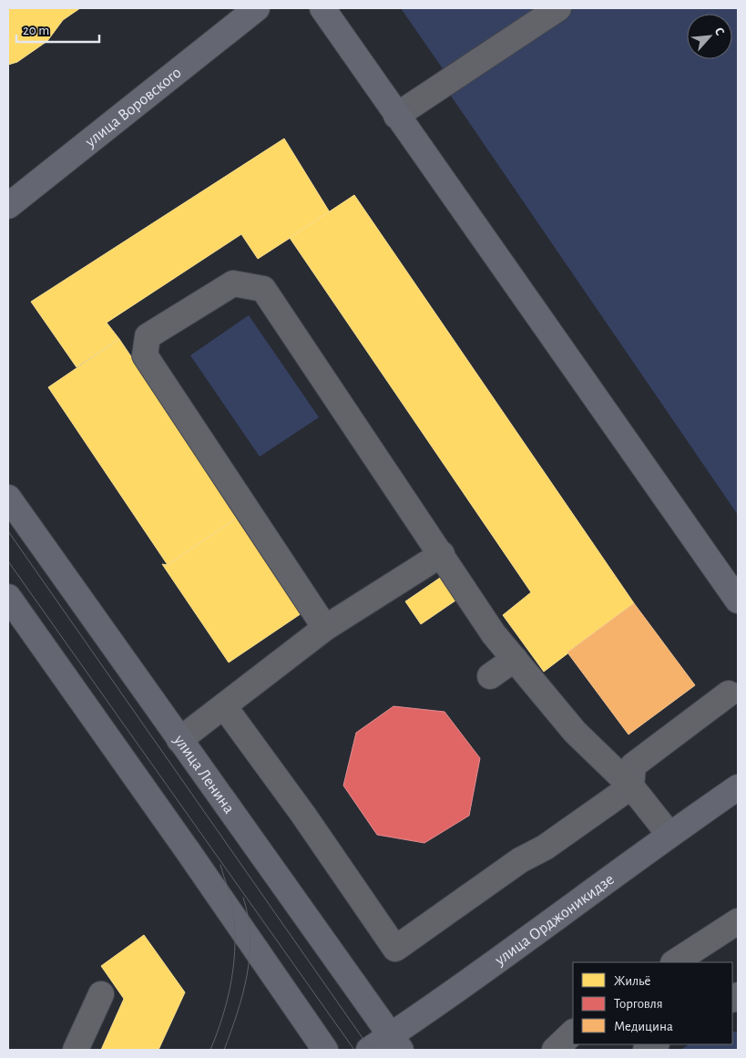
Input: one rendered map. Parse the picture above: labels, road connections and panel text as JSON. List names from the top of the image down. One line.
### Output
{"streets":{"main road":["улица Воровского","улица Ленина","улица Орджоникидзе"]},"crossings":[["улица Ленина","улица Орджоникидзе"]],"legend":["Жильё","Торговля","Медицина"],"scale_bar":"20 m","north":"top right"}
